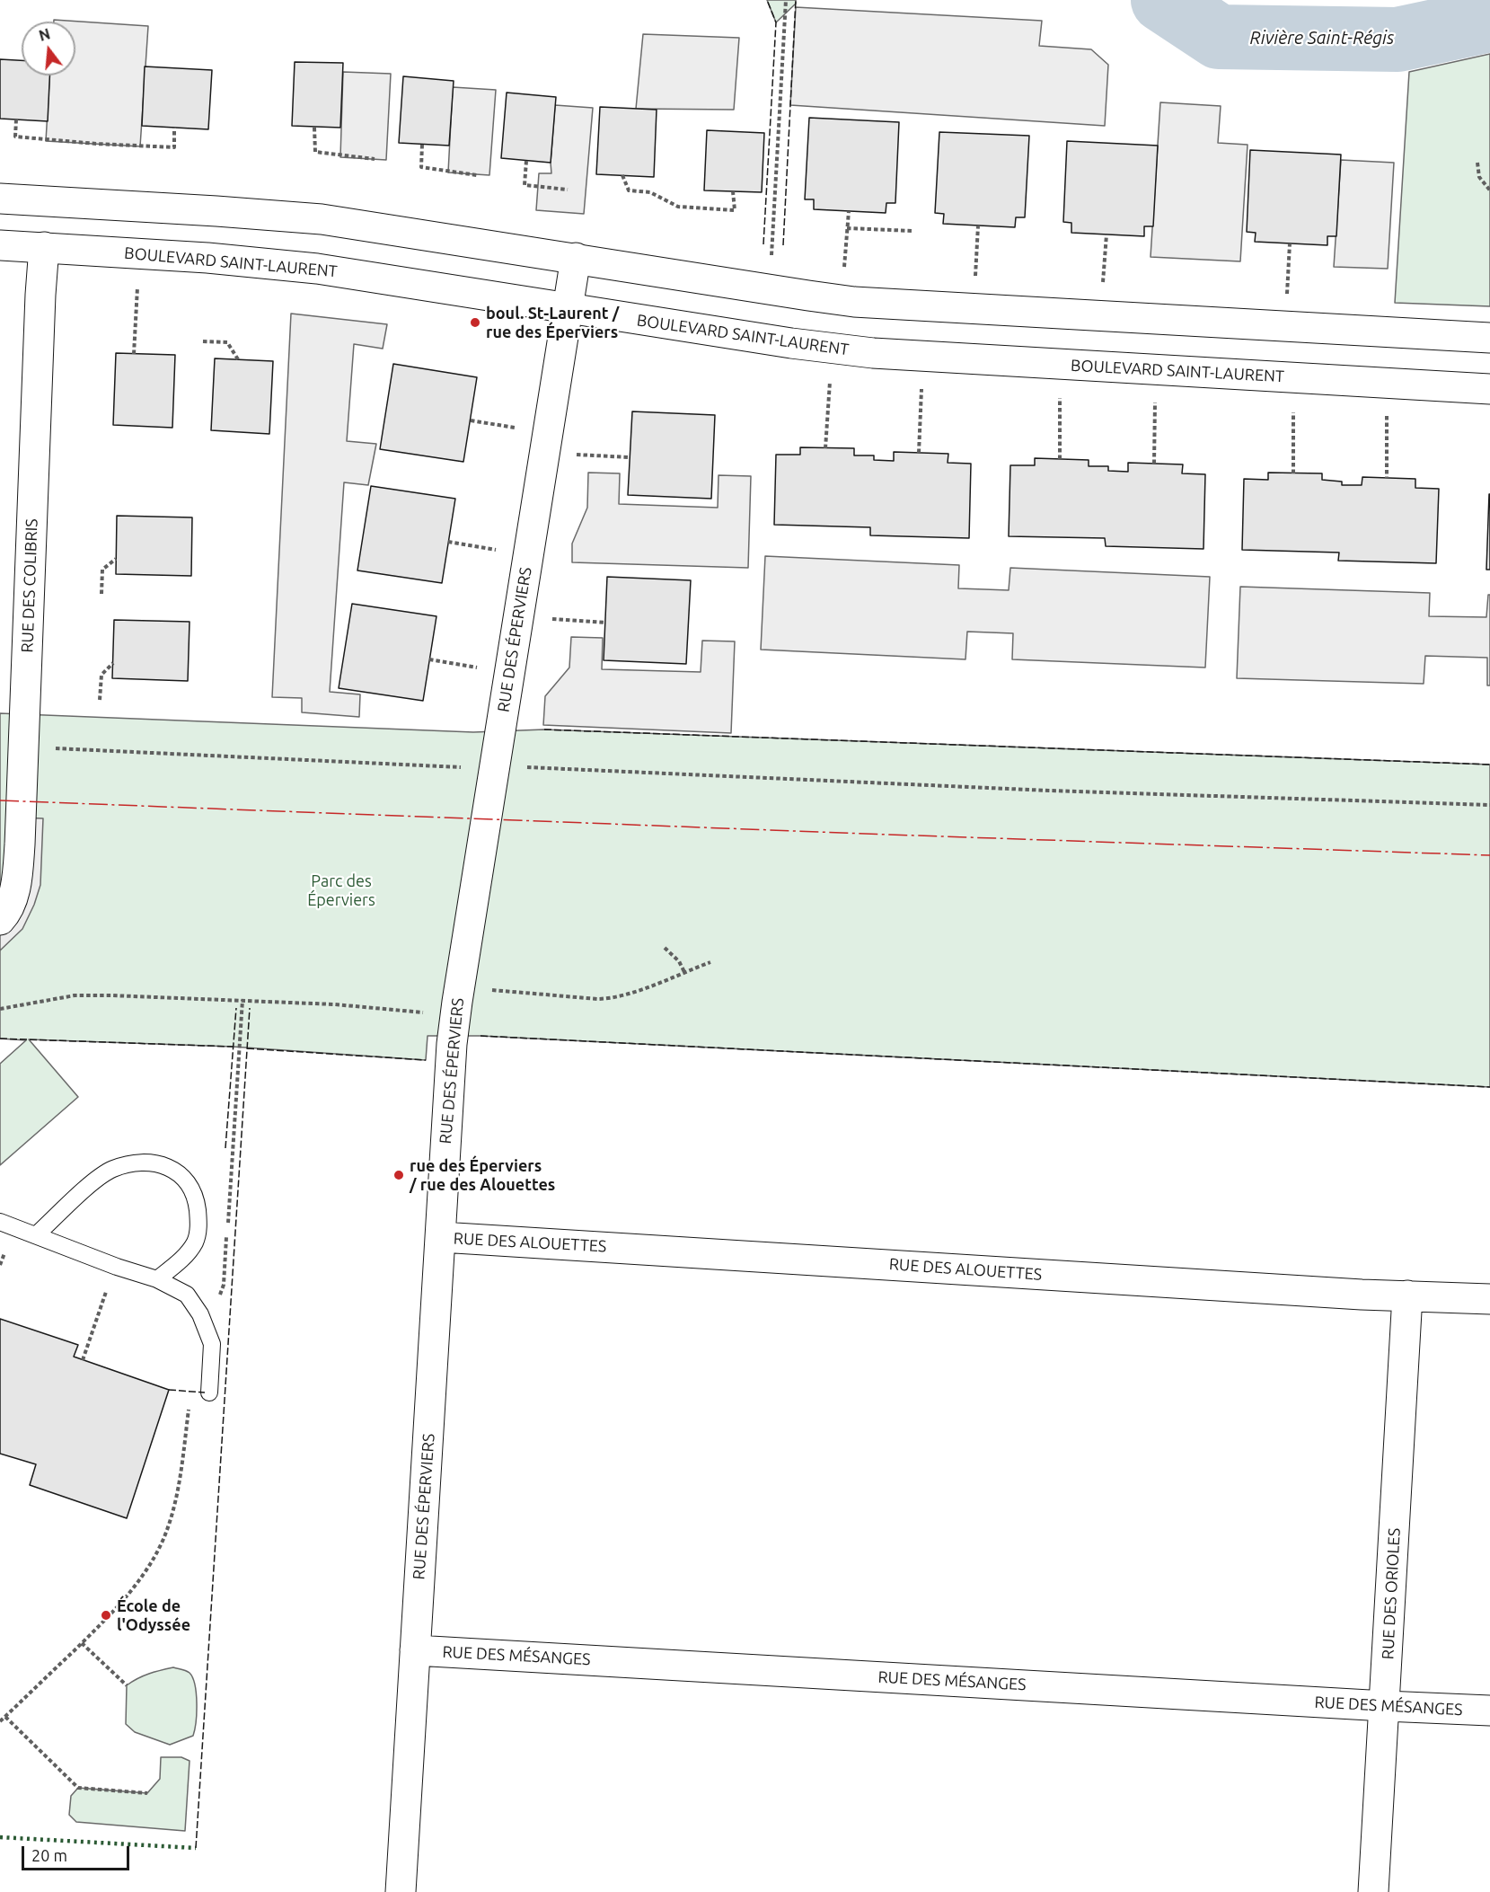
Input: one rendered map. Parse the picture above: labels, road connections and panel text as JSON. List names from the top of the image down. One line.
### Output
{"streets":{"street":["BOULEVARD SAINT-LAURENT","RUE DES COLIBRIS","RUE DES ÉPERVIERS","RUE DES ALOUETTES","RUE DES ORIOLES","RUE DES MÉSANGES"]},"crossings":[["BOULEVARD SAINT-LAURENT","RUE DES COLIBRIS"],["BOULEVARD SAINT-LAURENT","RUE DES ÉPERVIERS"],["RUE DES ÉPERVIERS","RUE DES ALOUETTES"],["RUE DES ÉPERVIERS","RUE DES MÉSANGES"],["RUE DES ALOUETTES","RUE DES ORIOLES"],["RUE DES ORIOLES","RUE DES MÉSANGES"]],"water":["Rivière Saint-Régis"],"parks":["Parc des Éperviers"],"places":["boul. St-Laurent / rue des Éperviers","rue des Éperviers / rue des Alouettes","École de l'Odyssée"],"scale_bar":"20 m","north":"top"}
